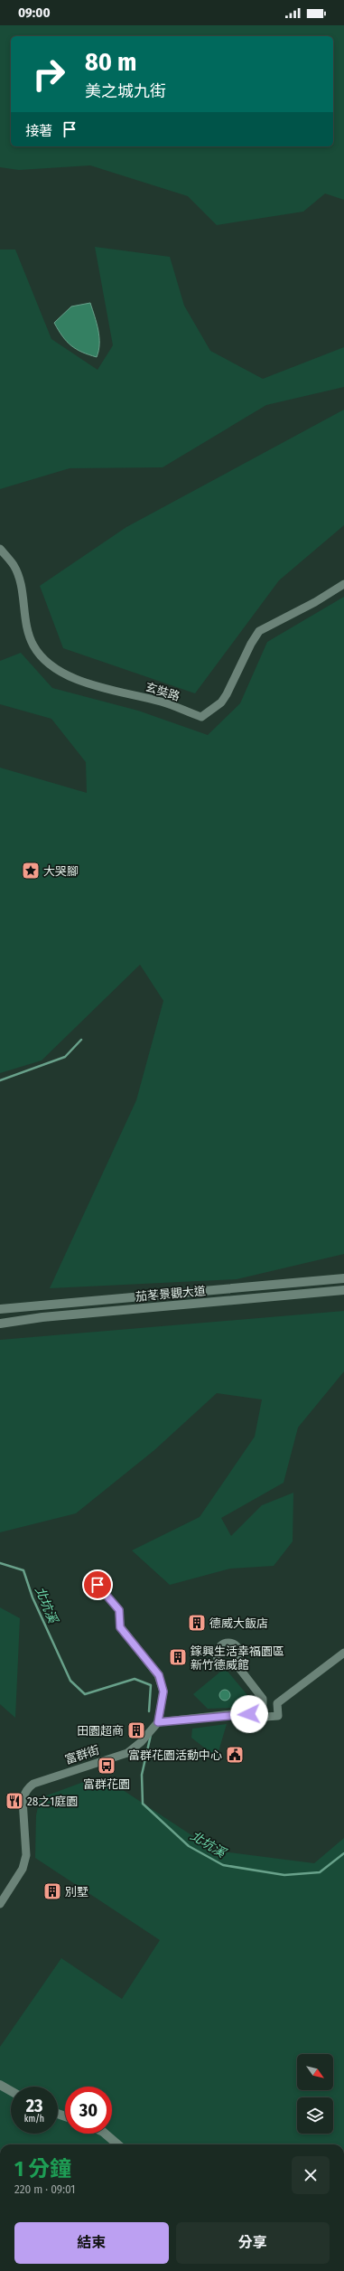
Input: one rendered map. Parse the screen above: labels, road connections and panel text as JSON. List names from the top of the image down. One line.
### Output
{"streets":{"street":["玄奘路","茄苳景觀大道","富群街"]},"water":["北坑溪"],"places":{"place":["大哭腳"],"building":["德威大飯店","鎵興生活幸福園區 新竹德威館","田園超商","別墅"],"public building":["富群花園活動中心"],"bus stop":["富群花園"],"restaurant":["28之1庭園"]},"north":"bottom right","page":{"status":"09:00","turn":["80 m","美之城九街"],"then":"接著","speed":"23 km/h","limit":"30","heading":["1 分鐘","220 m · 09:01"],"buttons":["結束","分享"]}}
